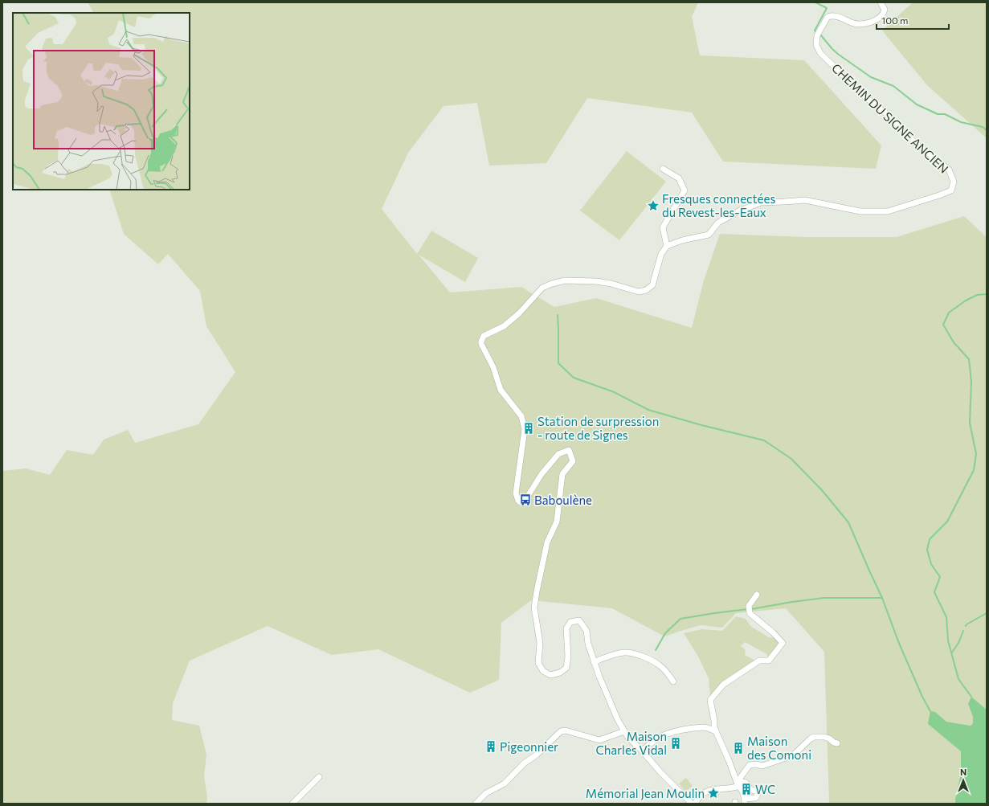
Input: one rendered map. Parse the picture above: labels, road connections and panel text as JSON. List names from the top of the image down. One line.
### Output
{"streets":{"street":["CHEMIN DU SIGNE ANCIEN"]},"places":{"place":["Fresques connectées du Revest-les-Eaux","Mémorial Jean Moulin"],"building":["Station de surpression - route de Signes","Maison Charles Vidal","Pigeonnier","Maison des Comoni","WC"],"bus stop":["Baboulène"]},"scale_bar":"100 m","north":"top"}
